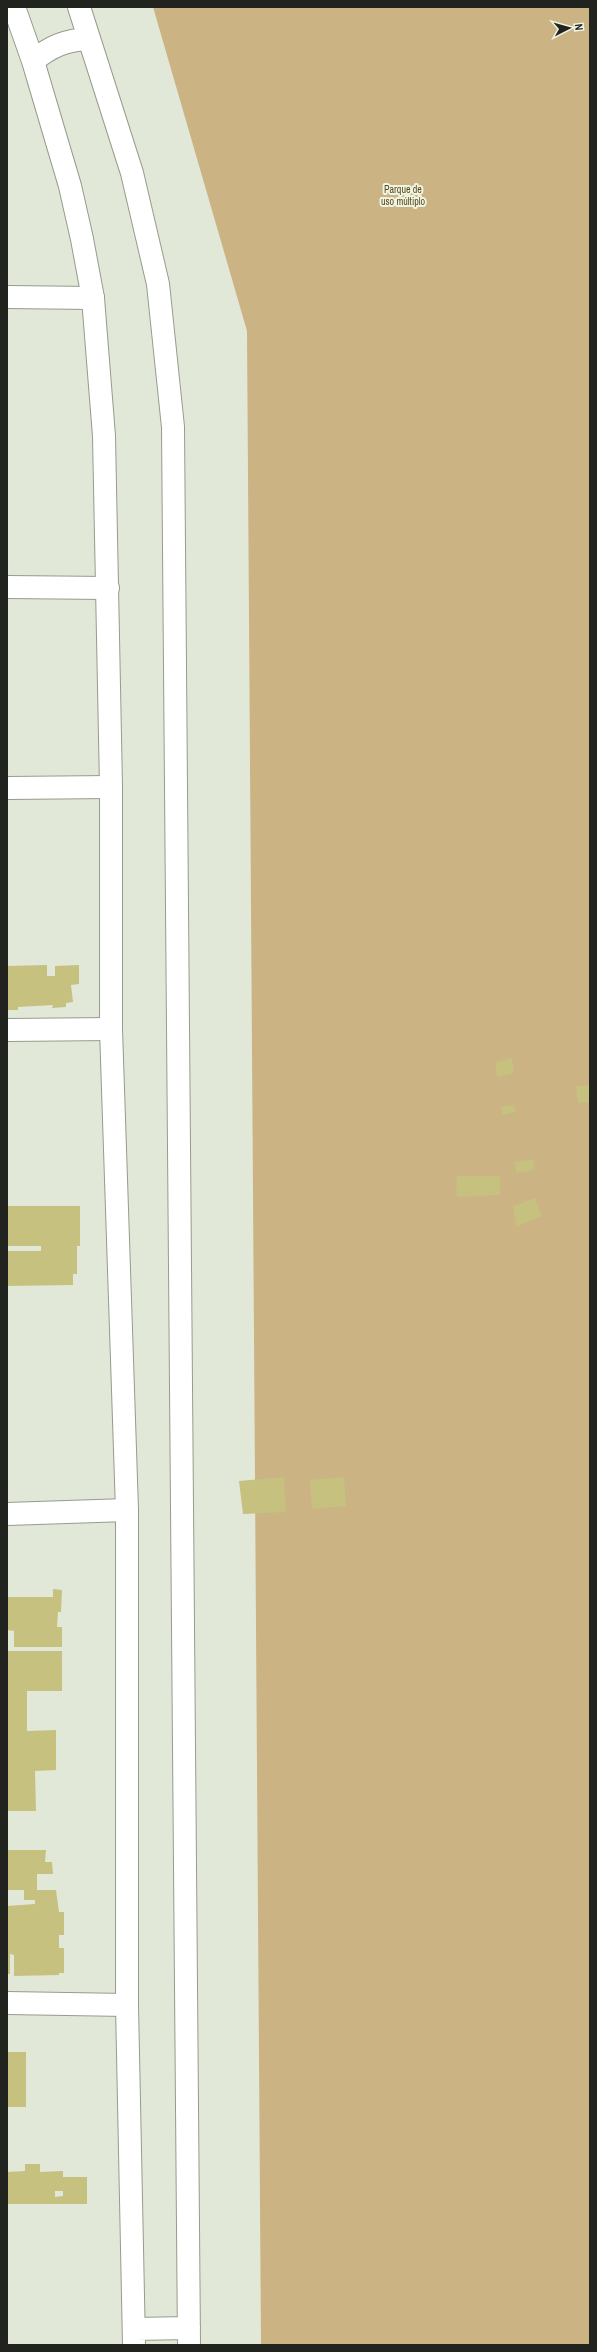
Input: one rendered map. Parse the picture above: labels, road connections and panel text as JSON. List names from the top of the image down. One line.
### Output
{"parks":["Parque de uso múltiplo"],"north":"right"}
